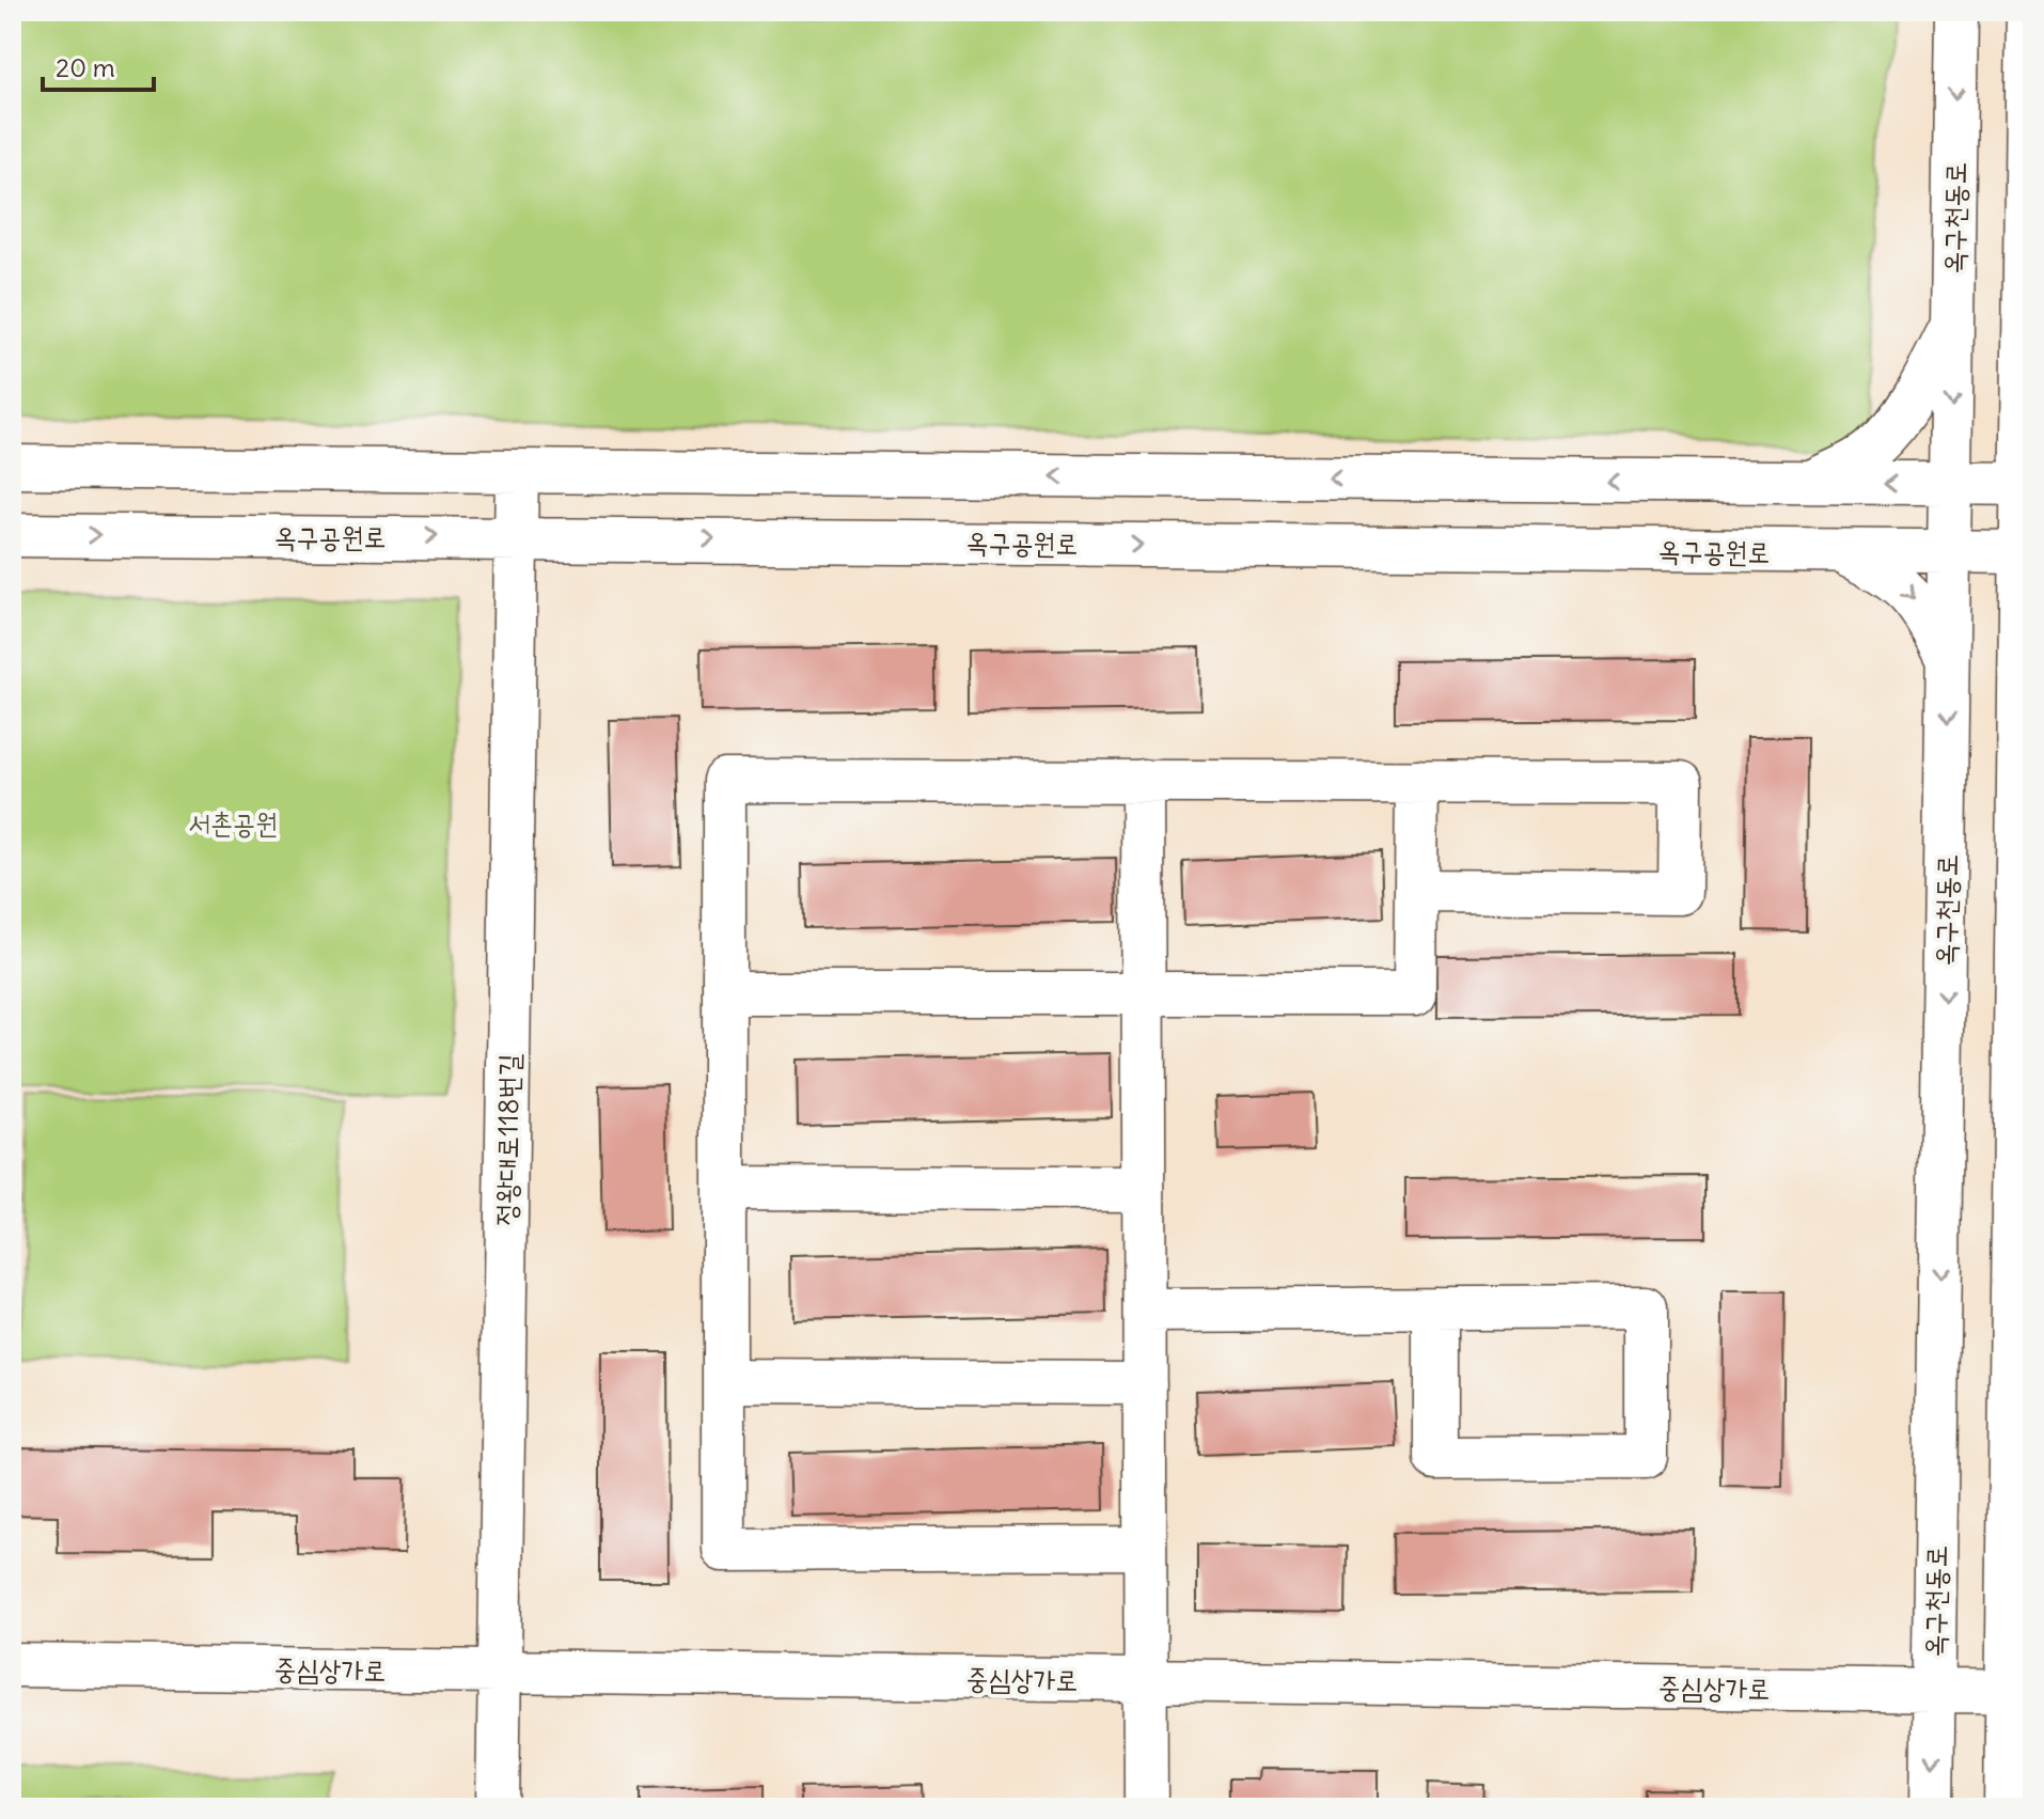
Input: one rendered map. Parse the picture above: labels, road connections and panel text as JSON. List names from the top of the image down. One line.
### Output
{"streets":{"street":["옥구천동로","옥구공원로","정왕대로118번길","중심상가로"]},"crossings":[["옥구천동로","옥구공원로"],["옥구천동로","중심상가로"],["옥구공원로","정왕대로118번길"],["정왕대로118번길","중심상가로"]],"parks":["서촌공원"],"scale_bar":"20 m"}
